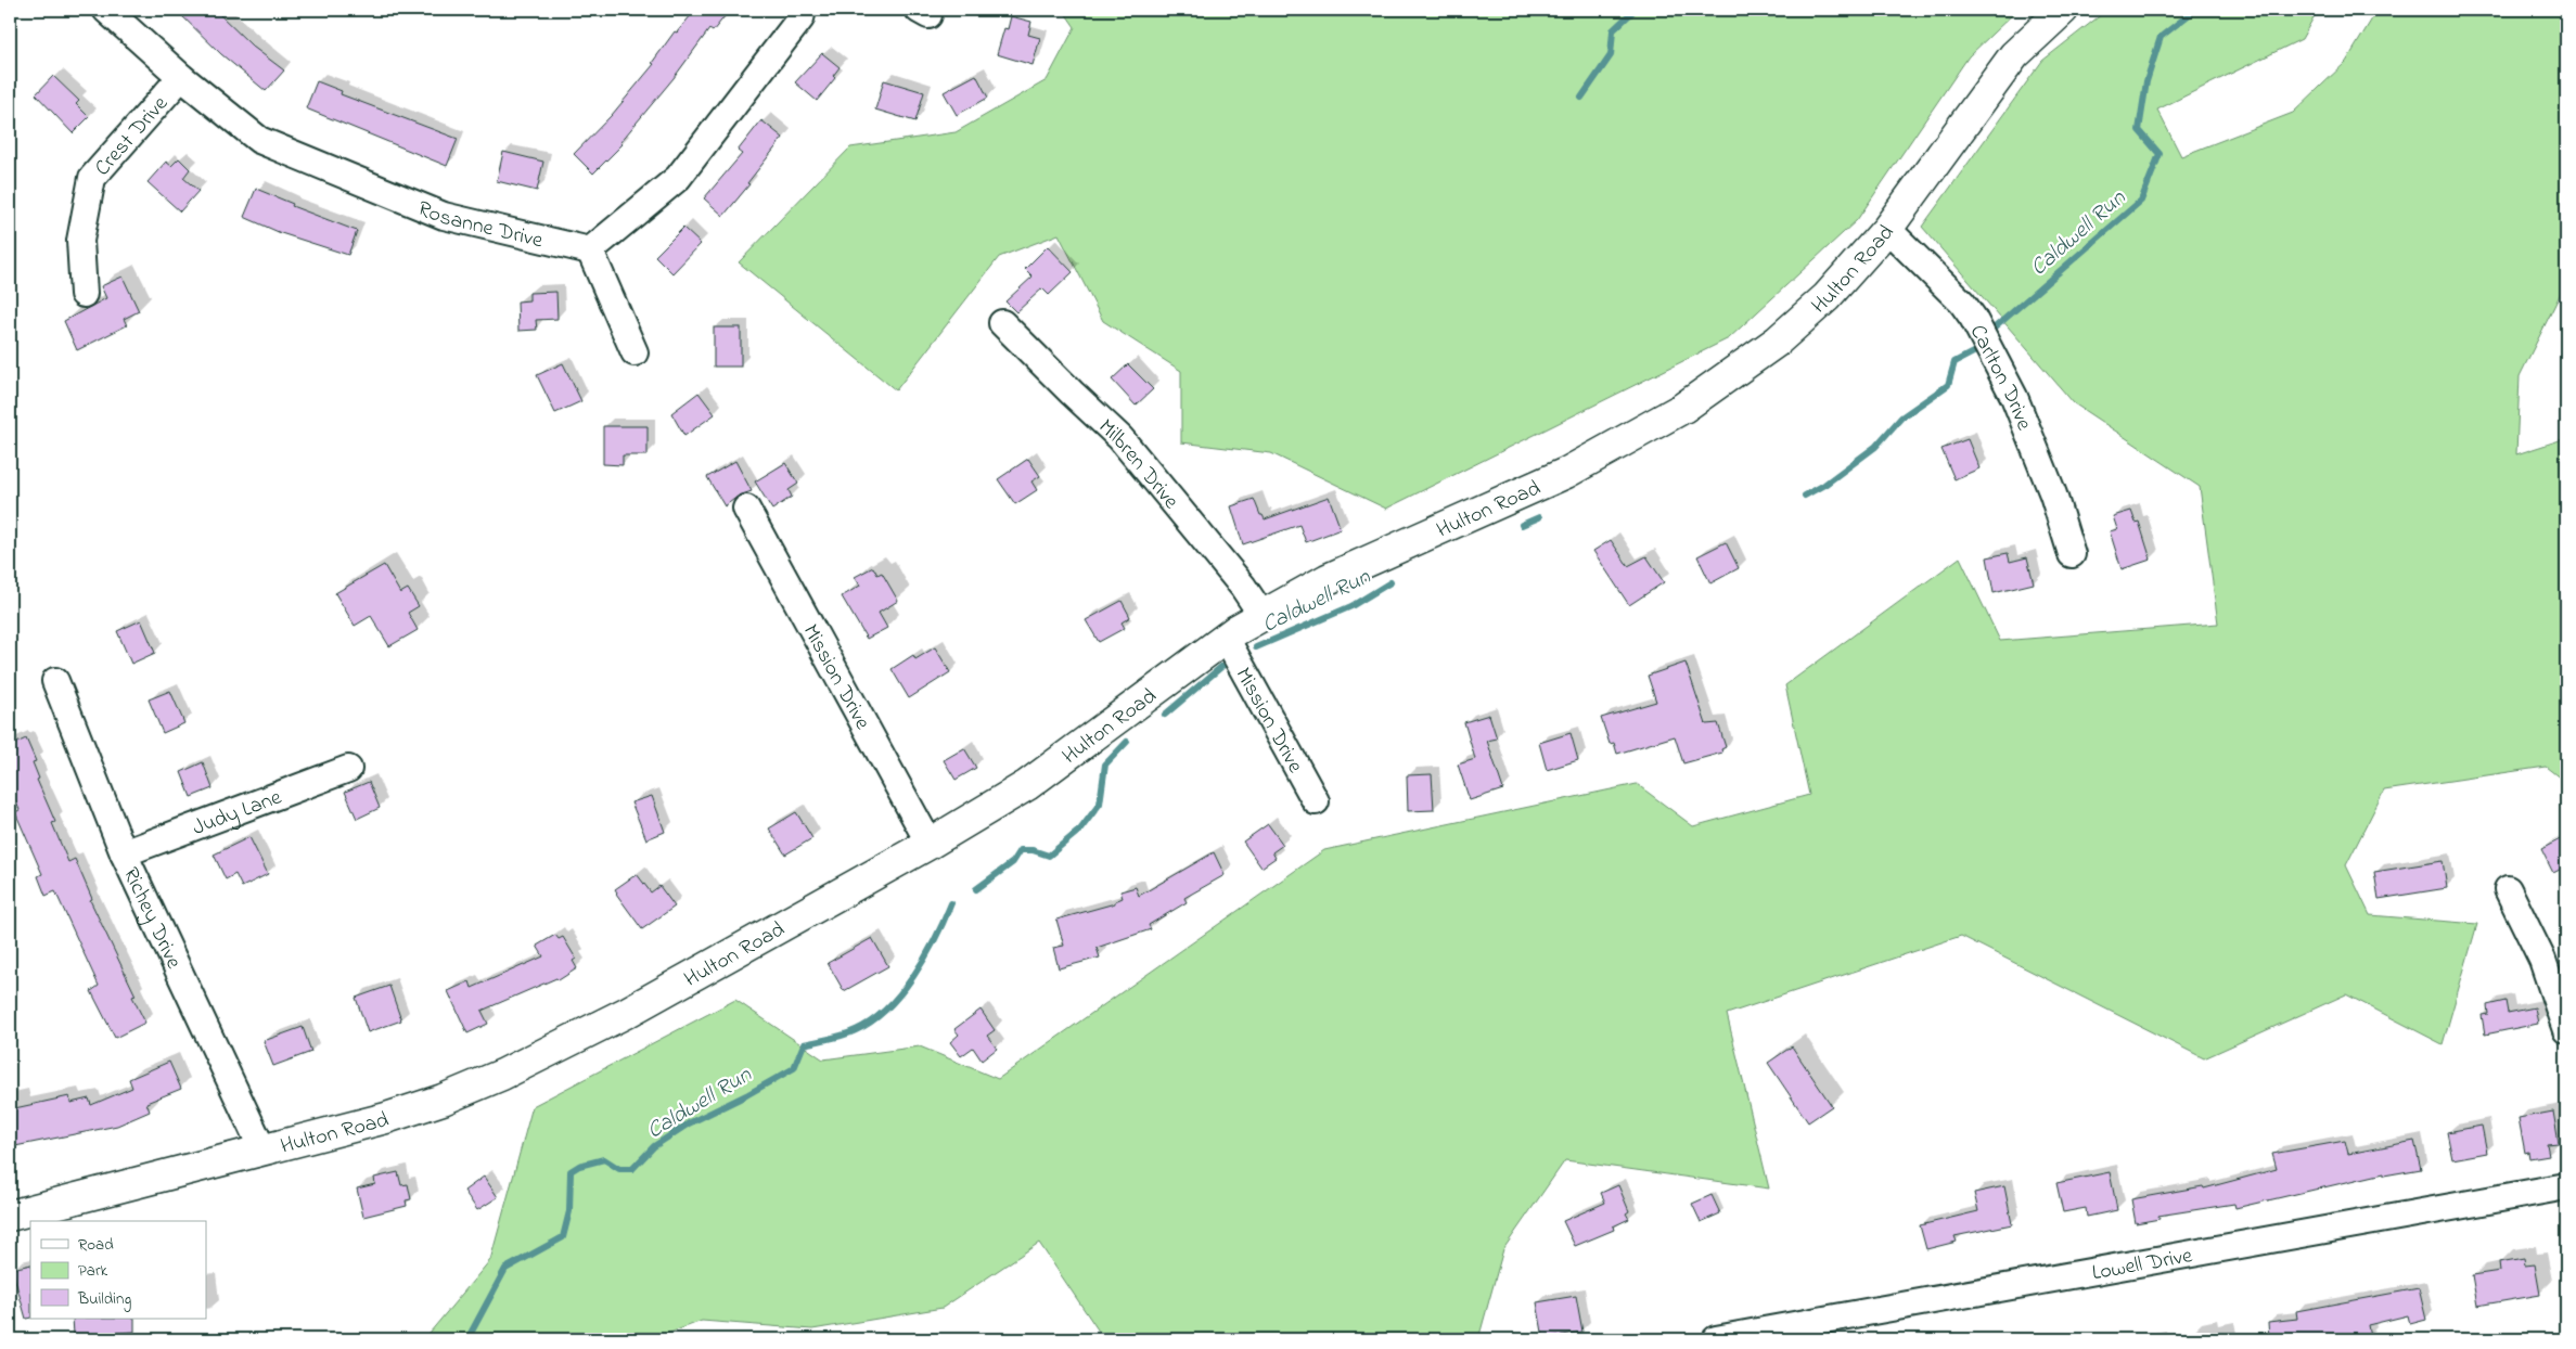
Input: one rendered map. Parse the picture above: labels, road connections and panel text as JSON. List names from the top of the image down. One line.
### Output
{"streets":{"main road":["Hulton Road"],"street":["Crest Drive","Rosanne Drive","Carlton Drive","Milbren Drive","Mission Drive","Judy Lane","Richey Drive","Lowell Drive"]},"crossings":[["Crest Drive","Rosanne Drive"],["Hulton Road","Carlton Drive"],["Hulton Road","Milbren Drive"],["Hulton Road","Mission Drive"],["Hulton Road","Richey Drive"],["Judy Lane","Richey Drive"]],"water":["Caldwell Run"],"legend":["Road","Park","Building"]}
